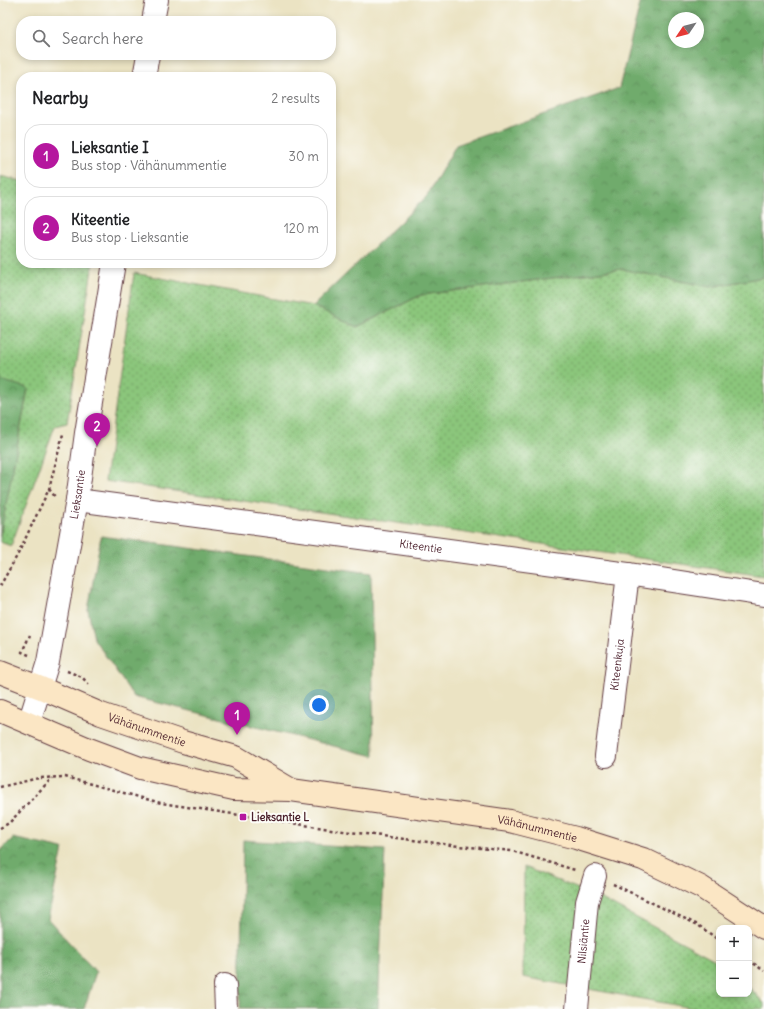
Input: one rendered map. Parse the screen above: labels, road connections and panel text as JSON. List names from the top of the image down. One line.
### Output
{"streets":{"main road":["Vähänummentie"],"street":["Lieksantie","Kiteentie","Kiteenkuja","Nilsiäntie"]},"crossings":[["Lieksantie","Kiteentie"],["Lieksantie","Vähänummentie"],["Kiteentie","Kiteenkuja"]],"places":{"transit":["Lieksantie L"]},"north":"bottom left","page":{"search":"Search here","heading":["Nearby","2 results"],"list":[{"mark":"1","name":"Lieksantie I","note":"Bus stop · Vähänummentie","value":"30 m"},{"mark":"2","name":"Kiteentie","note":"Bus stop · Lieksantie","value":"120 m"}],"pins":["2","1"],"map_buttons":["+","−"]}}
